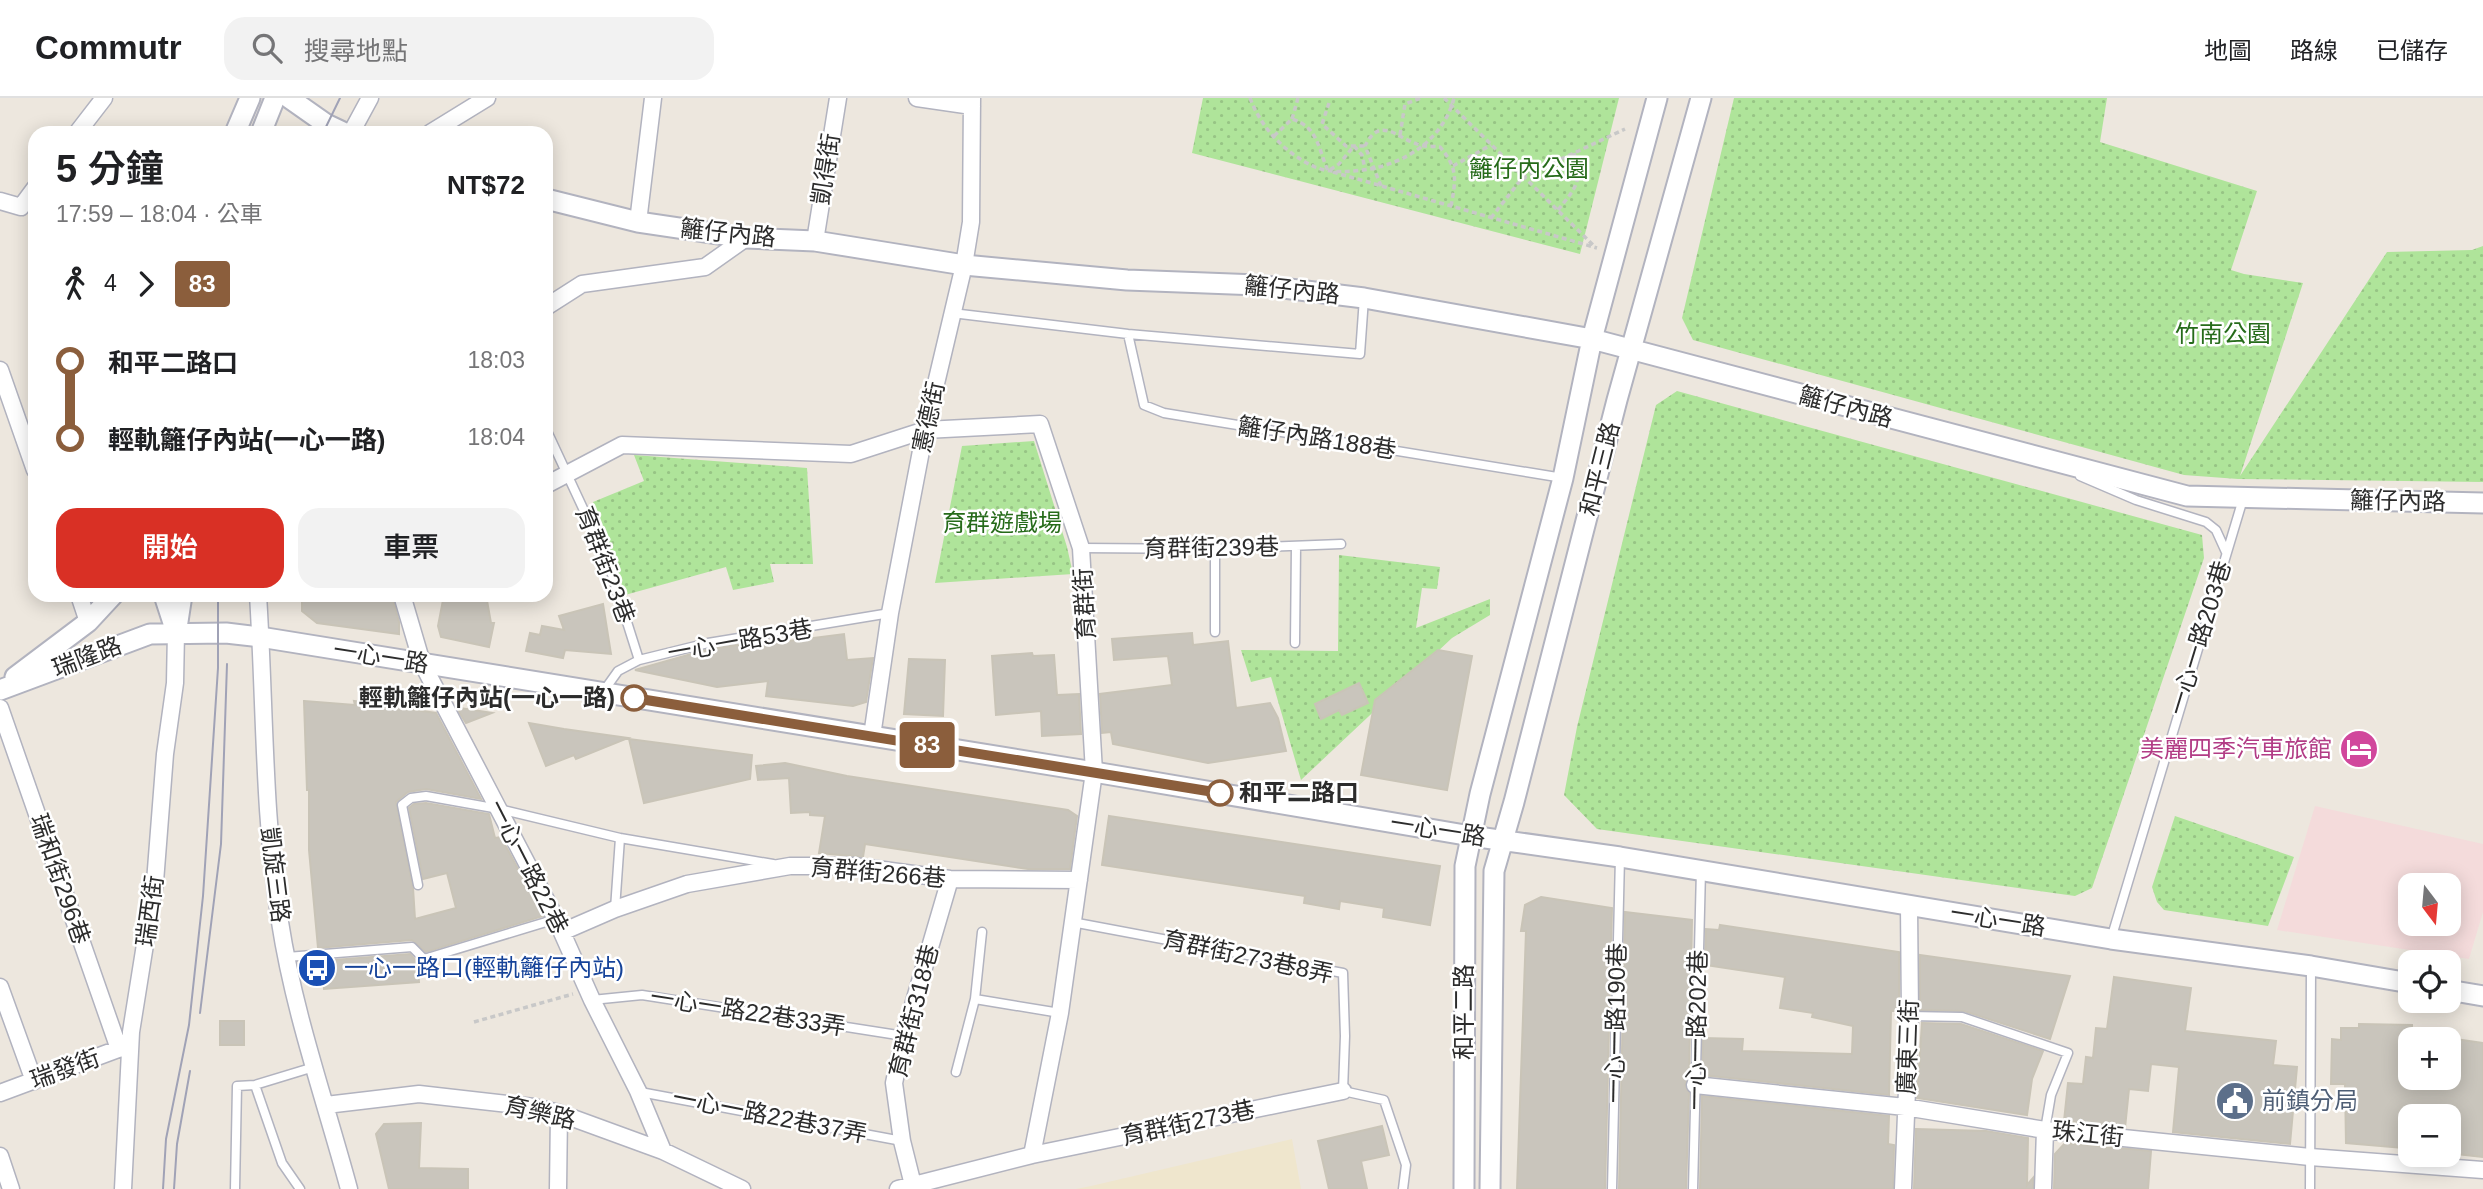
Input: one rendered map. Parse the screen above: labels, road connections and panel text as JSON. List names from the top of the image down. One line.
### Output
{"streets":{"street":["凱得街","籬仔內路","憲德街","和平三路","育群街","瑞隆路","一心一路","一心一路22巷","育群街266巷","凱旋三路","瑞和街296巷","瑞西街","育群街318巷","和平二路","廣東三街","瑞發街","育樂路","育群街273巷","珠江街"],"lane":["籬仔內路188巷","育群街239巷","育群街23巷","一心一路203巷","一心一路53巷","育群街273巷8弄","一心一路22巷33弄","一心一路190巷","一心一路202巷","一心一路22巷37弄"]},"crossings":[["凱得街","籬仔內路"],["籬仔內路","憲德街"],["籬仔內路","和平三路"],["籬仔內路","一心一路203巷"],["憲德街","育群街"],["憲德街","一心一路53巷"],["憲德街","一心一路"],["籬仔內路188巷","和平三路"],["和平三路","一心一路"],["和平三路","和平二路"],["育群街239巷","育群街"],["育群街23巷","育群街"],["育群街23巷","一心一路53巷"],["育群街","一心一路"],["育群街","育群街266巷"],["育群街","育群街273巷8弄"],["育群街","育群街273巷"],["一心一路203巷","一心一路"],["一心一路53巷","一心一路"],["瑞隆路","一心一路"],["瑞隆路","瑞西街"],["一心一路","一心一路22巷"],["一心一路","凱旋三路"],["一心一路","瑞西街"],["一心一路","和平二路"],["一心一路","一心一路190巷"],["一心一路","一心一路202巷"],["一心一路","廣東三街"],["一心一路22巷","育群街266巷"],["一心一路22巷","一心一路22巷33弄"],["一心一路22巷","育樂路"],["一心一路22巷","一心一路22巷37弄"],["育群街266巷","育群街318巷"],["凱旋三路","育樂路"],["瑞和街296巷","瑞西街"],["瑞和街296巷","瑞發街"],["瑞西街","瑞發街"],["育群街273巷8弄","育群街273巷"],["育群街318巷","一心一路22巷33弄"],["育群街318巷","一心一路22巷37弄"],["一心一路202巷","珠江街"],["廣東三街","珠江街"]],"parks":["籬仔內公園","竹南公園","育群遊戲場"],"places":{"other":["輕軌籬仔內站(一心一路)","和平二路口"],"hotel":["美麗四季汽車旅館"],"bus stop":["一心一路口(輕軌籬仔內站)"],"public building":["前鎮分局"]},"lines":["bus line 83"],"north":"bottom","page":{"header":"Commutr","search":"搜尋地點","nav":["地圖","路線","已儲存"],"on_map":"83","heading":["5 分鐘","17:59 – 18:04 · 公車","NT$72"],"legs":["4","83"],"list":[{"name":"和平二路口","value":"18:03"},{"name":"輕軌籬仔內站(一心一路)","value":"18:04"}],"buttons":["開始","車票"],"map_buttons":["+","−"]}}
